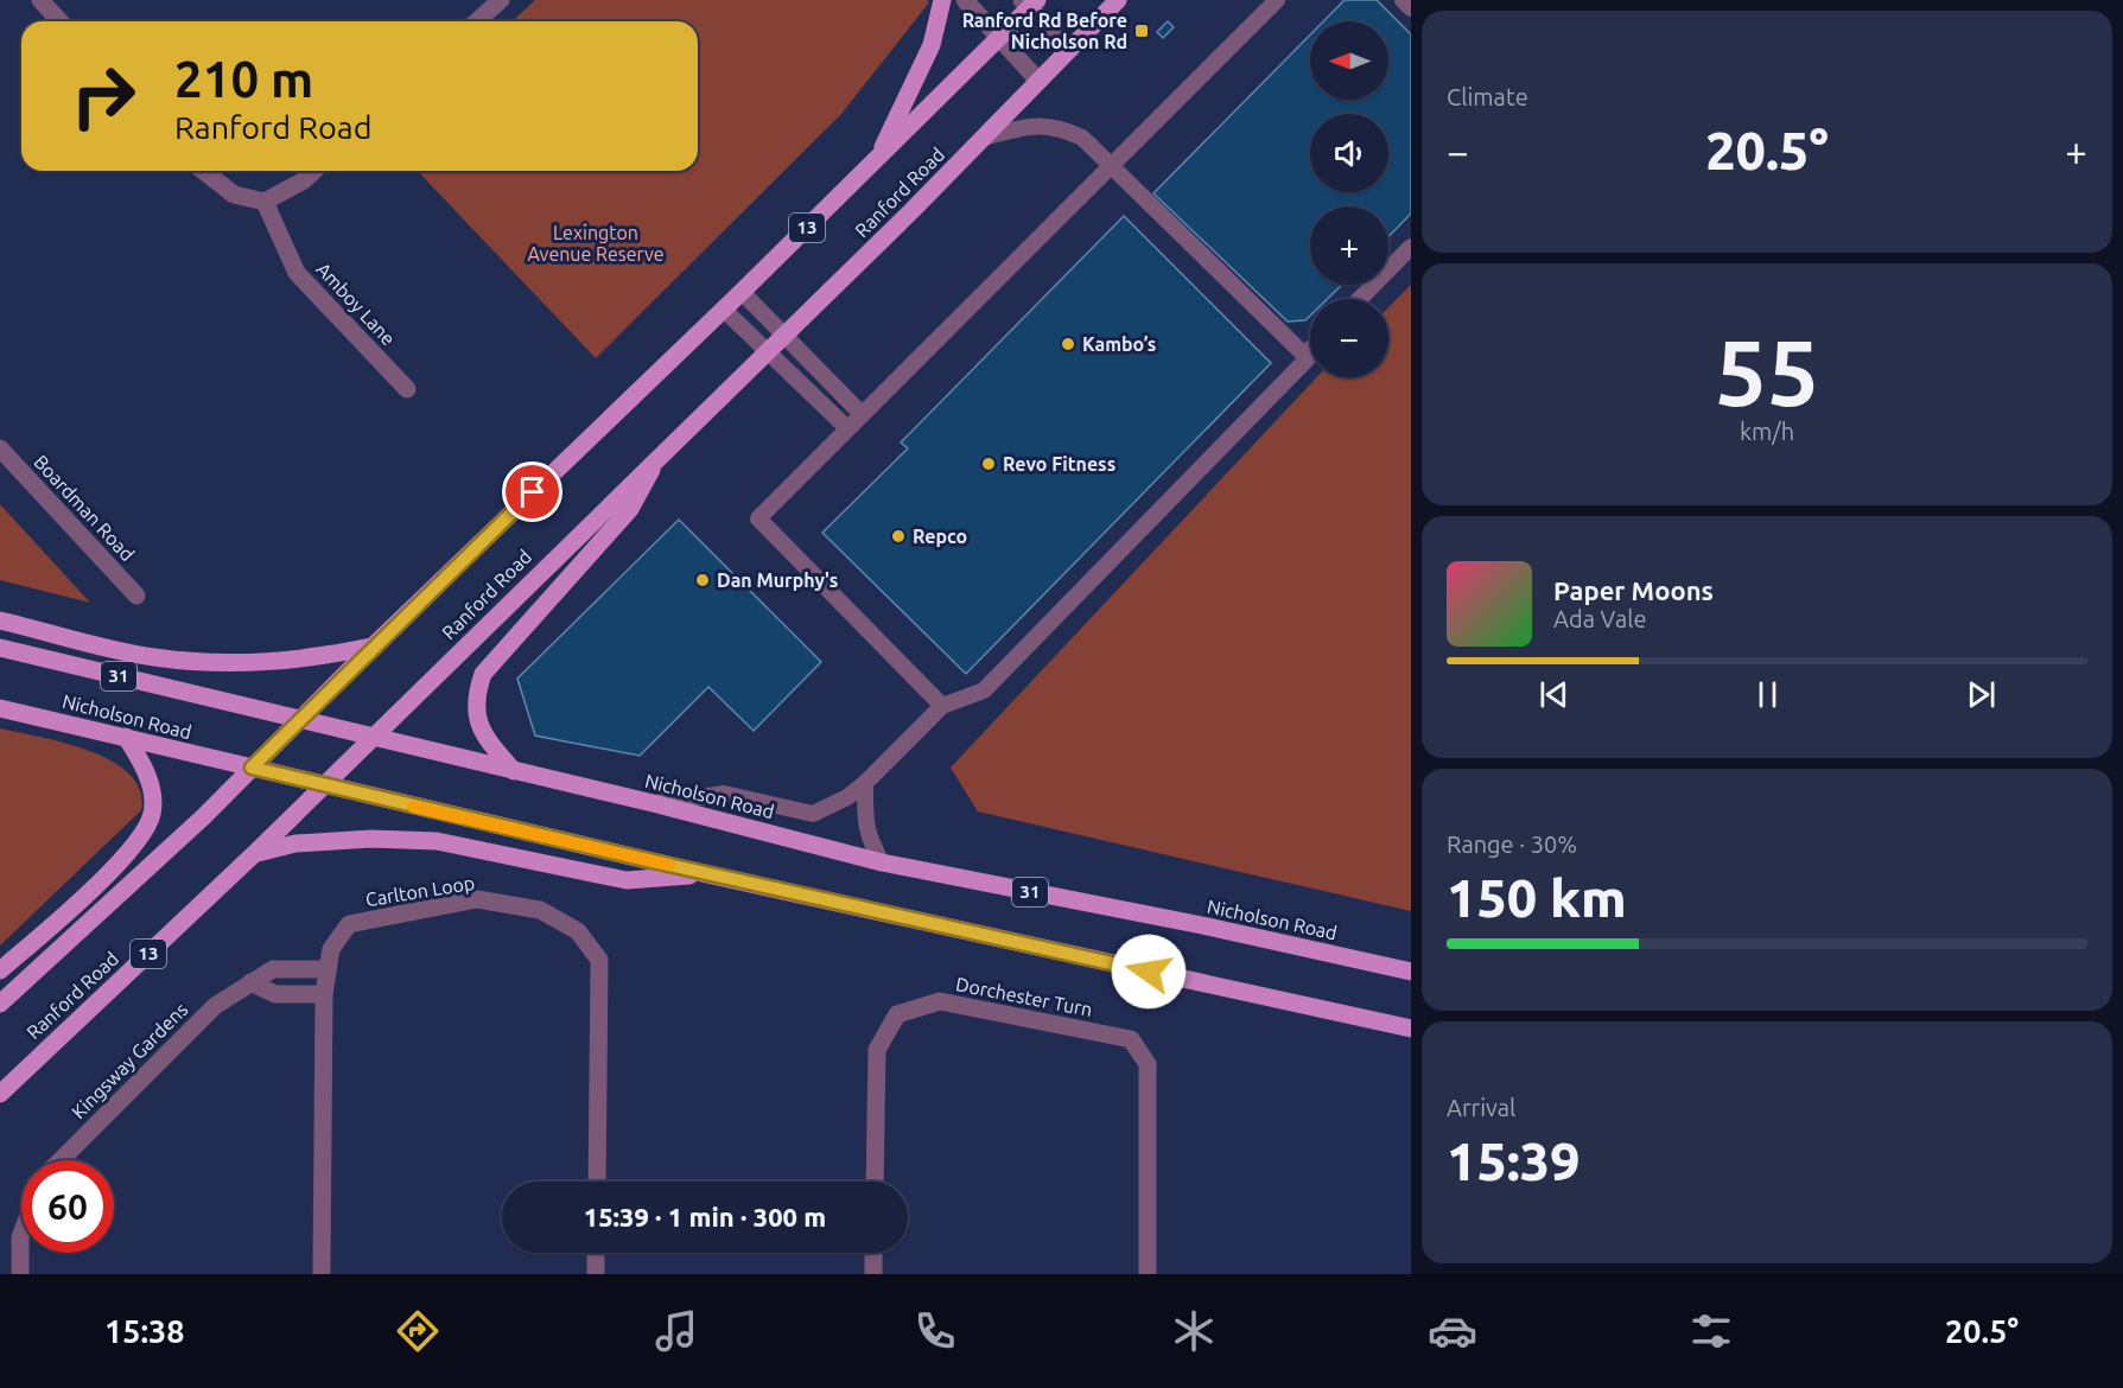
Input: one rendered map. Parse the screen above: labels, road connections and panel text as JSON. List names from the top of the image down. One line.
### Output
{"streets":{"main road":["Ranford Road","13","31","Nicholson Road"],"street":["Amboy Lane","Boardman Road","Carlton Loop","Dorchester Turn","Kingsway Gardens"]},"crossings":[["Ranford Road","Nicholson Road"],["Carlton Loop","Kingsway Gardens"]],"parks":["Lexington Avenue Reserve"],"places":{"transit":["Ranford Rd Before Nicholson Rd"],"other":["Kambo’s","Revo Fitness","Repco","Dan Murphy's"]},"north":"left","page":{"tile":["Climate",["55","km/h"],["Range · 30%","150 km"],["Arrival","15:39"]],"map_buttons":["+","−"],"turn":["210 m","Ranford Road"],"heat":["−","20.5°","+"],"song":["Paper Moons","Ada Vale"],"limit":"60","trip":"15:39 · 1 min · 300 m","tabs":["15:38","20.5°"]}}
